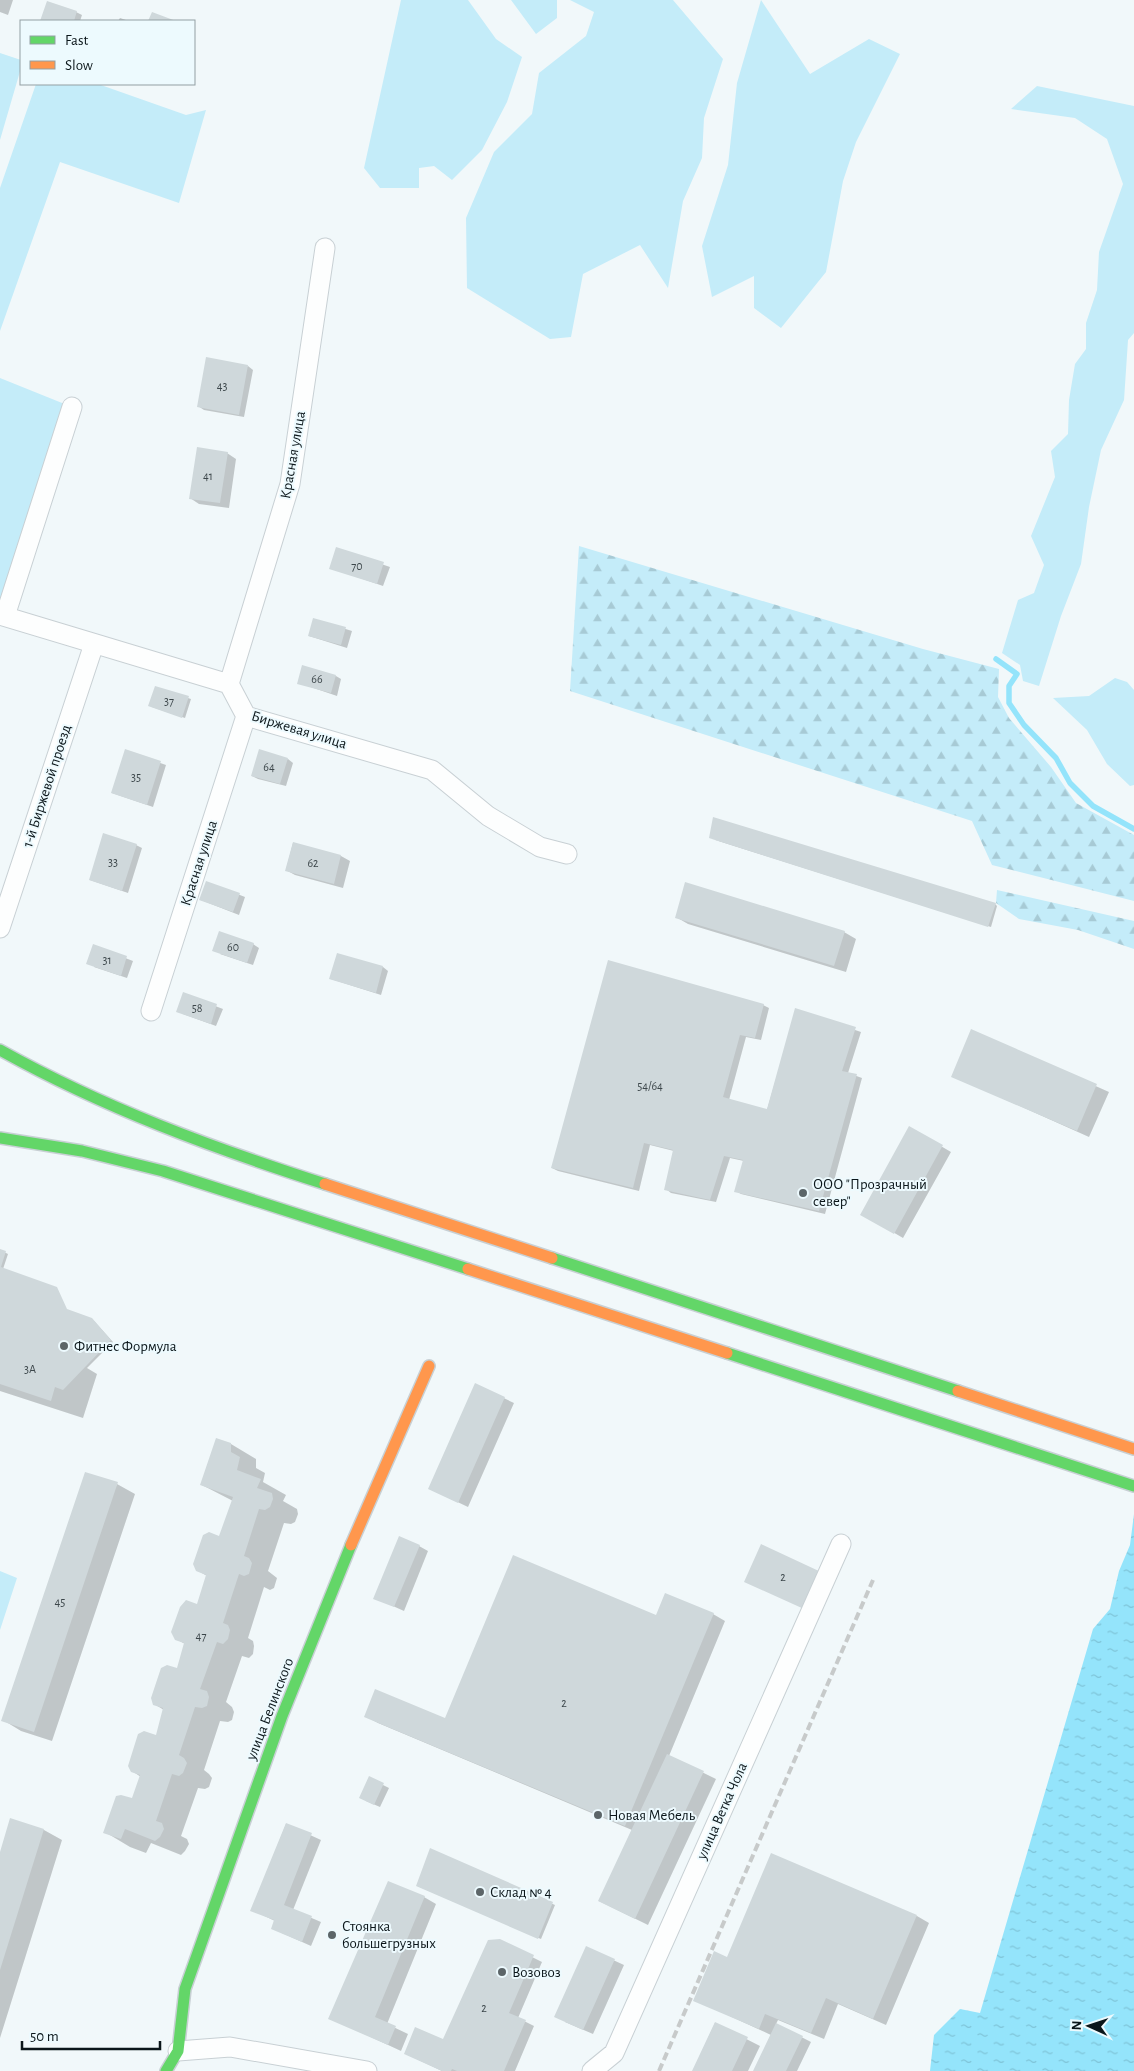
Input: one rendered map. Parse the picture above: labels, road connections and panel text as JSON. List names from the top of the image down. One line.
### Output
{"streets":{"main road":["улица Белинского"],"street":["Красная улица","Биржевая улица","1-й Биржевой проезд","улица Ветка Чола"]},"crossings":[["Красная улица","Биржевая улица"]],"places":["ООО \"Прозрачный север\"","Фитнес Формула","Новая Мебель","Склад № 4","Стоянка большегрузных","Возовоз"],"house_numbers":["43","41","70","66","37","64","35","33","62","60","31","58","54/64","3А","2","45","47","2","2"],"legend":["Fast","Slow"],"scale_bar":"50 m","north":"left"}
